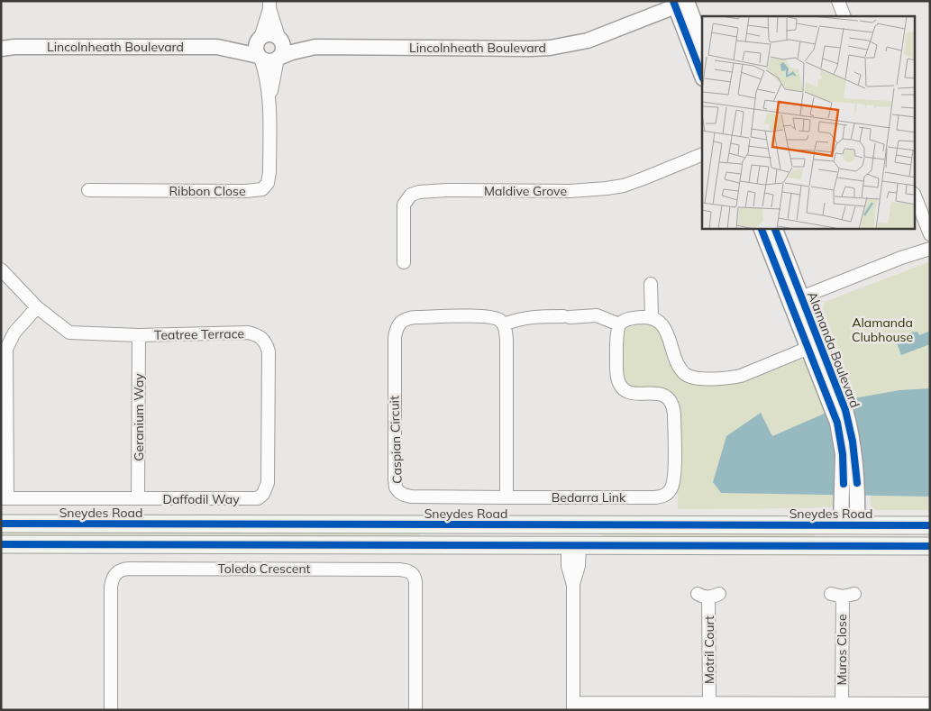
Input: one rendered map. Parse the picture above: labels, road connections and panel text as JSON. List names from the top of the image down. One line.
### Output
{"streets":{"main road":["Sneydes Road"],"street":["Lincolnheath Boulevard","Ribbon Close","Maldive Grove","Teatree Terrace","Alamanda Boulevard","Geranium Way","Caspian Circuit","Bedarra Link","Daffodil Way","Toledo Crescent","Motril Court","Muros Close"]},"crossings":[["Lincolnheath Boulevard","Ribbon Close"],["Teatree Terrace","Geranium Way"],["Teatree Terrace","Daffodil Way"],["Alamanda Boulevard","Sneydes Road"],["Geranium Way","Daffodil Way"],["Caspian Circuit","Bedarra Link"]],"parks":["Alamanda Clubhouse"]}
